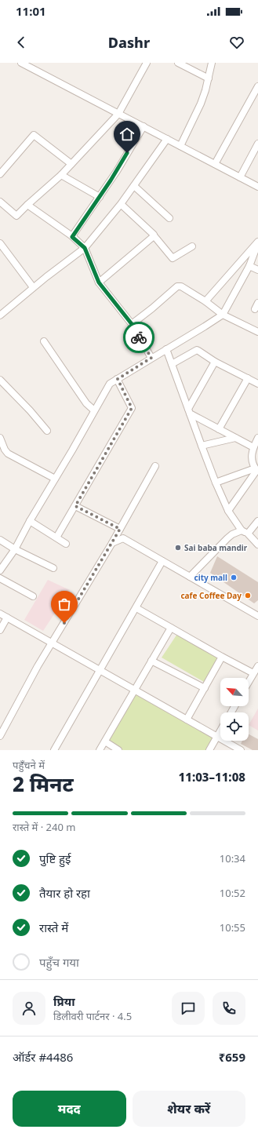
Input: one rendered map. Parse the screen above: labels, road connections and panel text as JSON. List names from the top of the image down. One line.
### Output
{"places":["Sai baba mandir","city mall","cafe Coffee Day"],"north":"top left","page":{"status":"11:01","header":"Dashr","heading":["2 मिनट","पहुँचने में","11:03–11:08"],"panel":["प्रिया","डिलीवरी पार्टनर · 4.5","ऑर्डर #4486","₹659"],"bar":"रास्ते में · 240 m","list":[["पुष्टि हुई","10:34"],["तैयार हो रहा","10:52"],["रास्ते में","10:55"],"पहुँच गया"],"buttons":["मदद","शेयर करें"]}}
